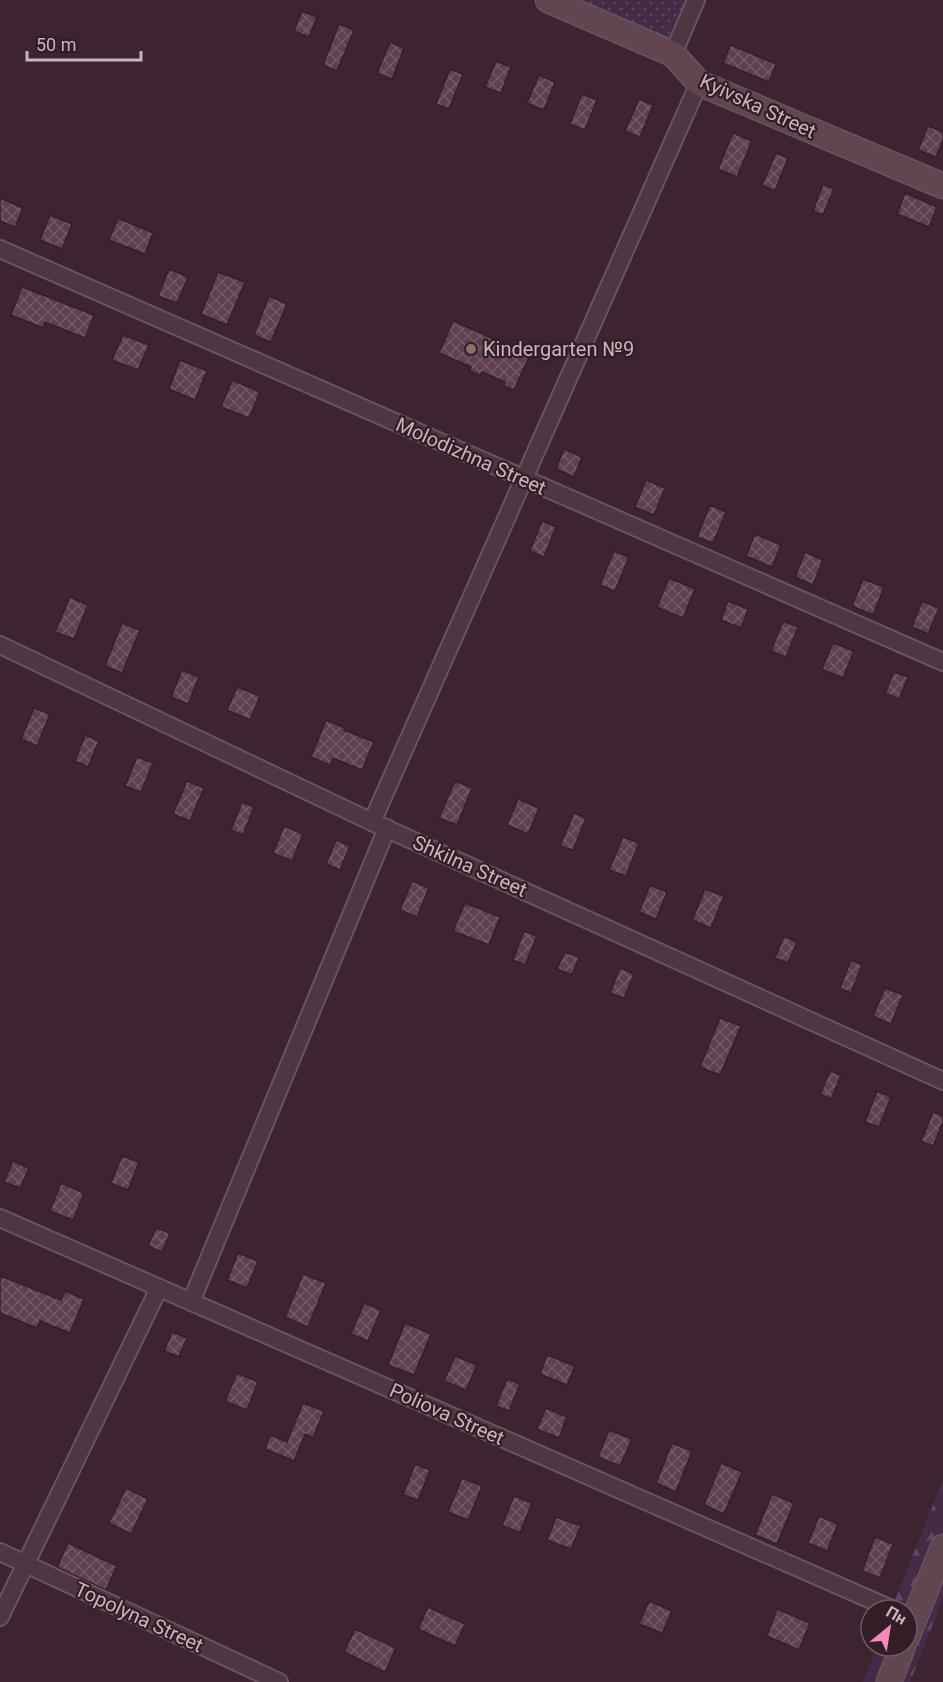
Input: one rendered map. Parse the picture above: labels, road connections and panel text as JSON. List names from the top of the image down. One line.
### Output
{"streets":{"street":["Kyivska Street","Molodizhna Street","Shkilna Street","Poliova Street","Topolyna Street"]},"places":["Kindergarten №9"],"scale_bar":"50 m","north":"top right"}
